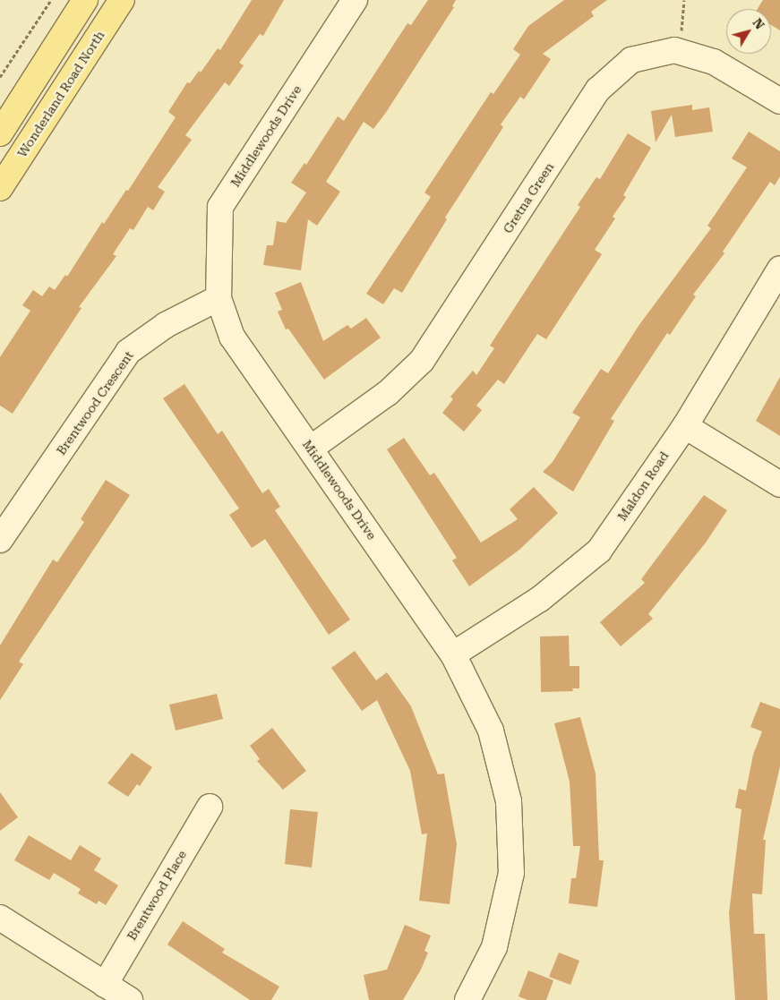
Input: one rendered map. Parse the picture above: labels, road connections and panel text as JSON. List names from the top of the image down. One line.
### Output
{"streets":{"main road":["Wonderland Road North"],"street":["Middlewoods Drive","Gretna Green","Brentwood Crescent","Maldon Road","Brentwood Place"]},"crossings":[["Middlewoods Drive","Gretna Green"],["Middlewoods Drive","Brentwood Crescent"],["Middlewoods Drive","Maldon Road"]],"north":"top right"}
